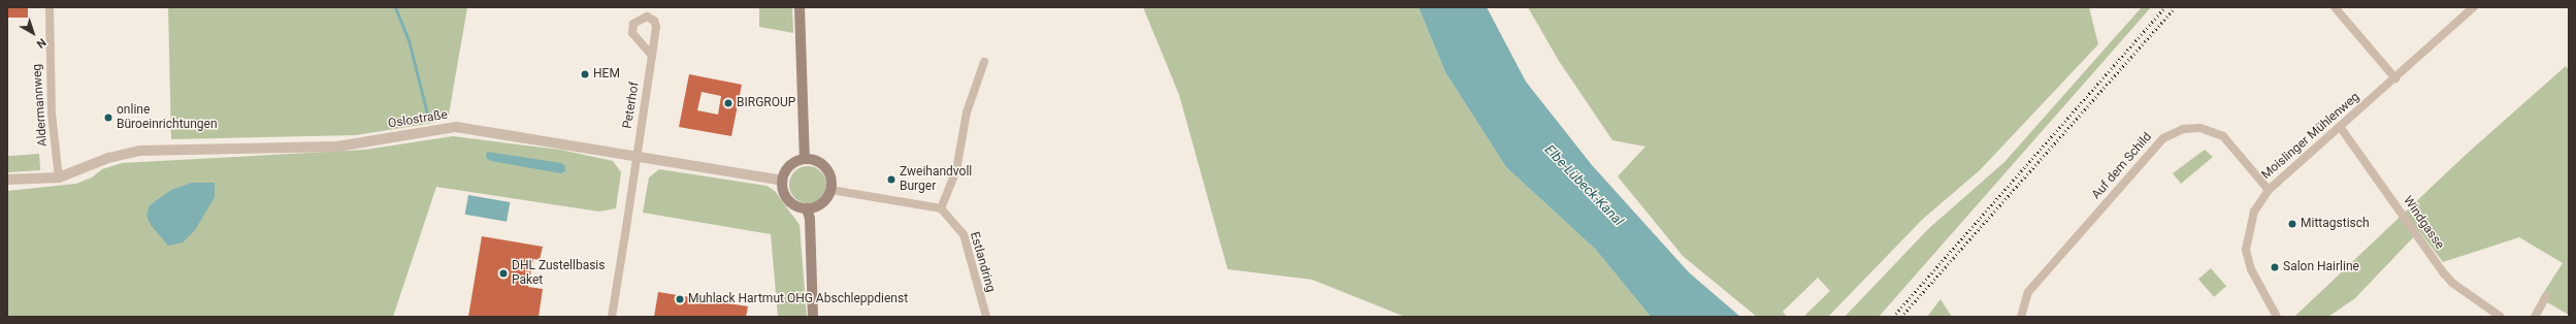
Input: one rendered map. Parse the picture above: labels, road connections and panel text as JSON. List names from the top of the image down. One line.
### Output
{"streets":{"street":["Aldermannweg","Peterhof","Oslostraße","Moislinger Mühlenweg","Auf dem Schild","Windgasse","Estlandring"]},"crossings":[["Aldermannweg","Oslostraße"],["Peterhof","Oslostraße"],["Moislinger Mühlenweg","Auf dem Schild"],["Moislinger Mühlenweg","Windgasse"]],"water":["Elbe-Lübeck-Kanal"],"places":["HEM","BIRGROUP","online Büroeinrichtungen","Zweihandvoll Burger","Mittagstisch","Salon Hairline","DHL Zustellbasis Paket","Muhlack Hartmut OHG Abschleppdienst"],"north":"bottom right"}
